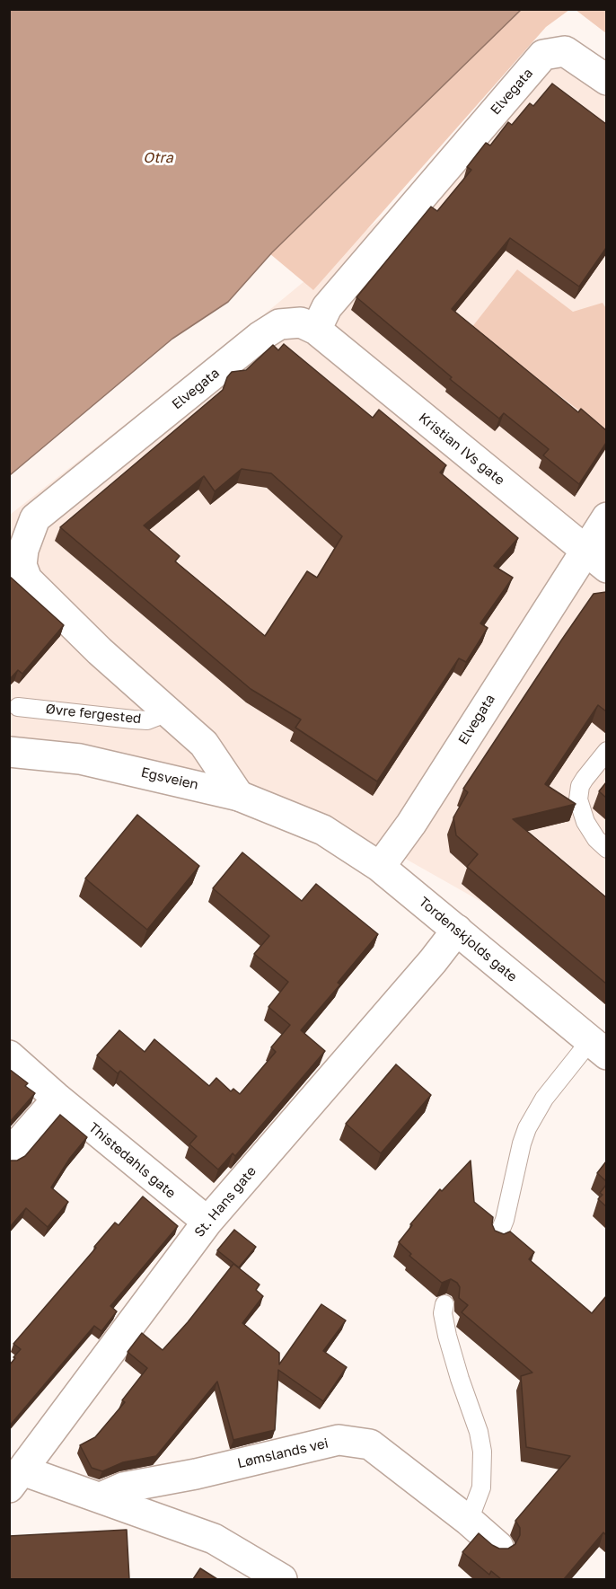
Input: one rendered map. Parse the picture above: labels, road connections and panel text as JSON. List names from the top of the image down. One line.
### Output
{"streets":{"street":["Elvegata","Kristian IVs gate","Egsveien","Tordenskjolds gate","Thistedahls gate","St. Hans gate","Lømslands vei"],"lane":["Øvre fergested"]},"crossings":[["Elvegata","Kristian IVs gate"],["Elvegata","Øvre fergested"],["Elvegata","Egsveien"],["Elvegata","Tordenskjolds gate"],["Egsveien","Tordenskjolds gate"],["Tordenskjolds gate","St. Hans gate"],["Thistedahls gate","St. Hans gate"]],"water":["Otra"]}
